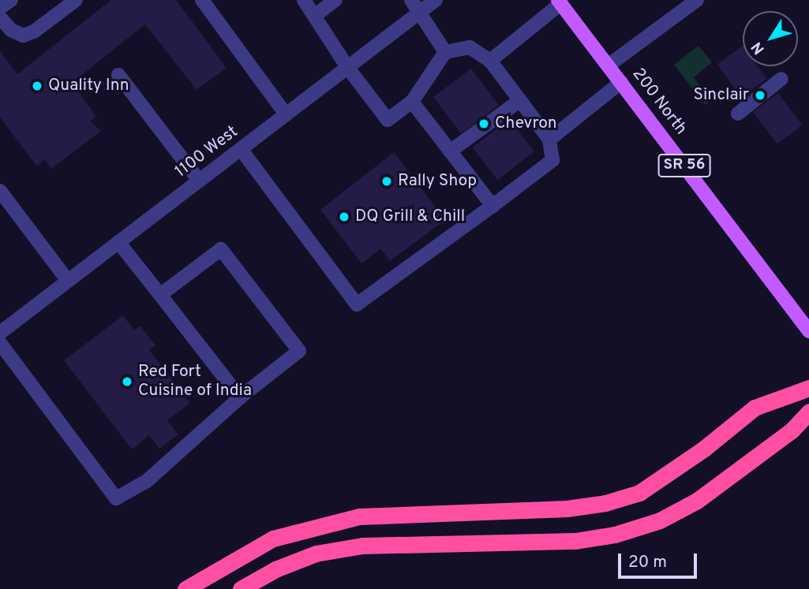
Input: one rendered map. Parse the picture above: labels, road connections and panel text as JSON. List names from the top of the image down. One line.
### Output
{"streets":{"main road":["200 North","SR 56"],"street":["1100 West"]},"places":["Quality Inn","Sinclair","Chevron","Rally Shop","DQ Grill & Chill","Red Fort Cuisine of India"],"scale_bar":"20 m","north":"bottom left"}
